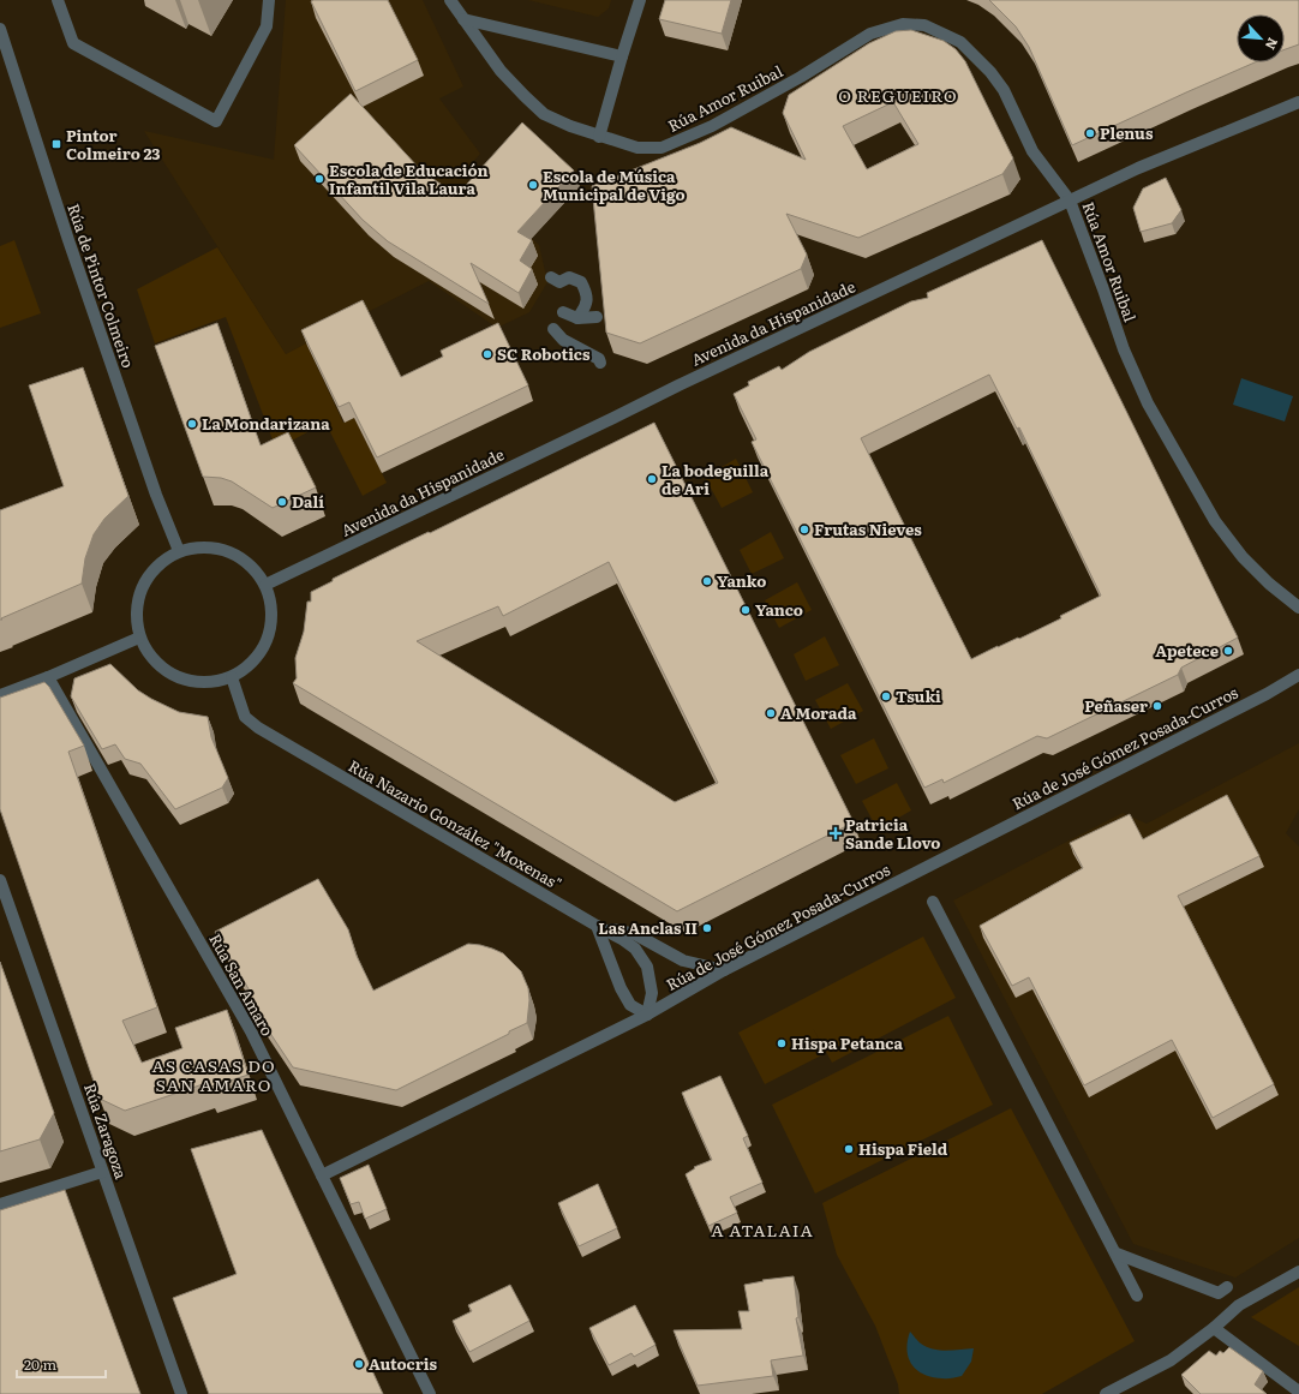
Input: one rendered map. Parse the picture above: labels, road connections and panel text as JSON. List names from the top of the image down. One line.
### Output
{"streets":{"street":["Rúa Amor Ruibal","Rúa de Pintor Colmeiro","Avenida da Hispanidade","Rúa de José Gómez Posada-Curros","Rúa Nazario González \"Moxenas\"","Rúa San Amaro","Rúa Zaragoza"]},"crossings":[["Rúa Amor Ruibal","Avenida da Hispanidade"],["Rúa de Pintor Colmeiro","Avenida da Hispanidade"],["Rúa de Pintor Colmeiro","Rúa Nazario González \"Moxenas\""],["Avenida da Hispanidade","Rúa Nazario González \"Moxenas\""],["Rúa de José Gómez Posada-Curros","Rúa Nazario González \"Moxenas\""],["Rúa de José Gómez Posada-Curros","Rúa San Amaro"]],"districts":["O REGUEIRO","AS CASAS DO SAN AMARO","A ATALAIA"],"places":{"other":["Plenus","Escola de Educación Infantil Vila Laura","Escola de Música Municipal de Vigo","SC Robotics","La Mondarizana","La bodeguilla de Ari","Dalí","Frutas Nieves","Yanko","Yanco","Apetece","Tsuki","Peñaser","A Morada","Las Anclas II","Hispa Petanca","Hispa Field","Autocris"],"transit":["Pintor Colmeiro 23"],"health":["Patricia Sande Llovo"]},"scale_bar":"20 m","north":"bottom right"}
